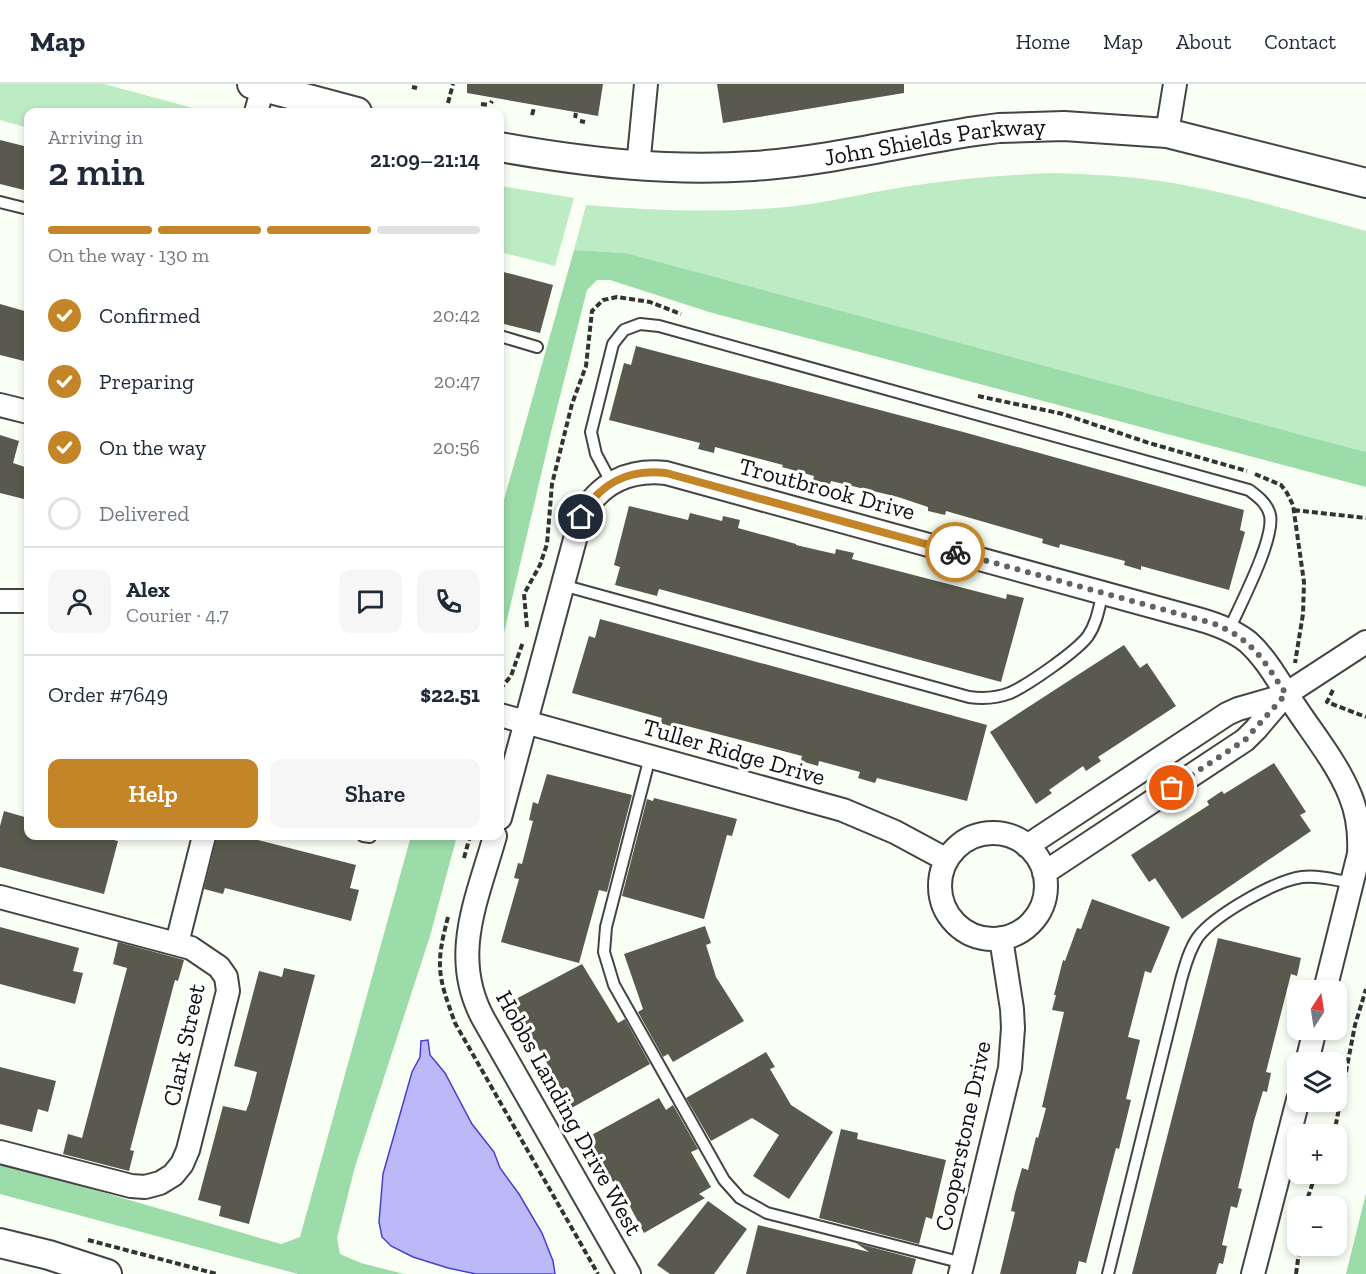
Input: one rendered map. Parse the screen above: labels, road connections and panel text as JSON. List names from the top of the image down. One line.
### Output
{"streets":{"street":["John Shields Parkway","Troutbrook Drive","Tuller Ridge Drive","Clark Street","Hobbs Landing Drive West","Cooperstone Drive"]},"crossings":[["Troutbrook Drive","Tuller Ridge Drive"],["Tuller Ridge Drive","Cooperstone Drive"]],"north":"top","page":{"header":"Map","nav":["Home","Map","About","Contact"],"heading":["2 min","Arriving in","21:09–21:14"],"panel":["Alex","Courier · 4.7","Order #7649","$22.51"],"bar":"On the way · 130 m","list":[["Confirmed","20:42"],["Preparing","20:47"],["On the way","20:56"],"Delivered"],"buttons":["Help","Share"],"map_buttons":["+","−"]}}
